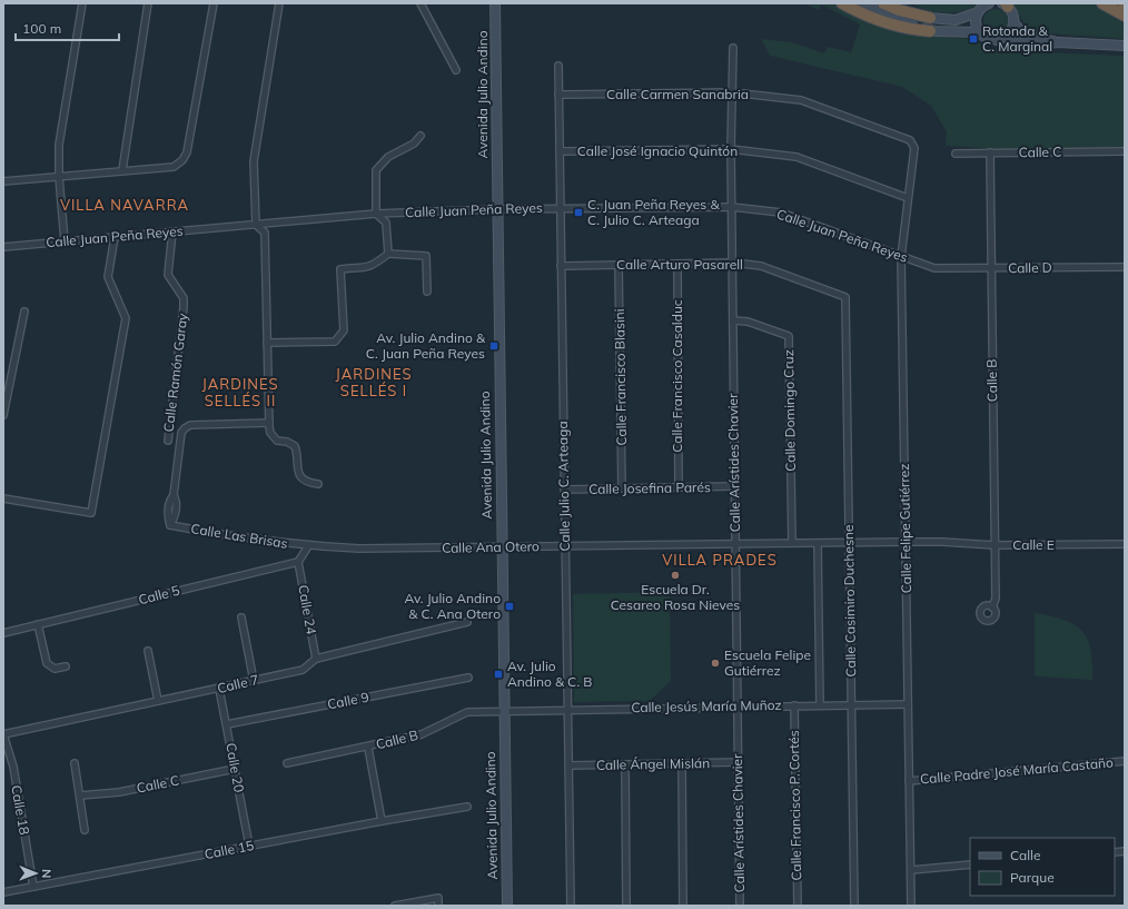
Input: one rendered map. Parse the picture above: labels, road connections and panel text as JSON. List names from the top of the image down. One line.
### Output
{"streets":{"street":["Avenida Julio Andino","Calle Carmen Sanabria","Calle José Ignacio Quintón","Calle C","Calle Juan Peña Reyes","Calle Arturo Pasarell","Calle D","Calle Ramón Garay","Calle Francisco Casalduc","Calle Francisco Blasini","Calle B","Calle Domingo Cruz","Calle Arístides Chavier","Calle Julio C. Arteaga","Calle Josefina Parés","Calle Felipe Gutiérrez","Calle Las Brisas","Calle E","Calle Ana Otero","Calle 5","Calle Casimiro Duchesne","Calle 24","Calle 7","Calle 9","Calle Jesús María Muñoz","Calle Ángel Mislán","Calle 20","Calle Padre José María Castaño","Calle Francisco P. Cortés","Calle 18","Calle 15"]},"crossings":[["Avenida Julio Andino","Calle Juan Peña Reyes"],["Avenida Julio Andino","Calle B"],["Avenida Julio Andino","Calle Ana Otero"],["Avenida Julio Andino","Calle Jesús María Muñoz"],["Calle Carmen Sanabria","Calle Arístides Chavier"],["Calle Carmen Sanabria","Calle Julio C. Arteaga"],["Calle Carmen Sanabria","Calle Felipe Gutiérrez"],["Calle José Ignacio Quintón","Calle Arístides Chavier"],["Calle José Ignacio Quintón","Calle Julio C. Arteaga"],["Calle José Ignacio Quintón","Calle Felipe Gutiérrez"],["Calle C","Calle B"],["Calle C","Calle 20"],["Calle Juan Peña Reyes","Calle D"],["Calle Juan Peña Reyes","Calle Ramón Garay"],["Calle Juan Peña Reyes","Calle Arístides Chavier"],["Calle Juan Peña Reyes","Calle Julio C. Arteaga"],["Calle Juan Peña Reyes","Calle Felipe Gutiérrez"],["Calle Arturo Pasarell","Calle Francisco Casalduc"],["Calle Arturo Pasarell","Calle Francisco Blasini"],["Calle Arturo Pasarell","Calle Arístides Chavier"],["Calle Arturo Pasarell","Calle Julio C. Arteaga"],["Calle Arturo Pasarell","Calle Casimiro Duchesne"],["Calle D","Calle B"],["Calle Francisco Casalduc","Calle Josefina Parés"],["Calle Francisco Blasini","Calle Josefina Parés"],["Calle B","Calle E"],["Calle B","Calle Jesús María Muñoz"],["Calle Domingo Cruz","Calle Arístides Chavier"],["Calle Domingo Cruz","Calle Ana Otero"],["Calle Arístides Chavier","Calle Josefina Parés"],["Calle Arístides Chavier","Calle Ana Otero"],["Calle Arístides Chavier","Calle Jesús María Muñoz"],["Calle Arístides Chavier","Calle Ángel Mislán"],["Calle Julio C. Arteaga","Calle Josefina Parés"],["Calle Julio C. Arteaga","Calle Ana Otero"],["Calle Julio C. Arteaga","Calle Jesús María Muñoz"],["Calle Julio C. Arteaga","Calle Ángel Mislán"],["Calle Felipe Gutiérrez","Calle Ana Otero"],["Calle Felipe Gutiérrez","Calle Jesús María Muñoz"],["Calle Felipe Gutiérrez","Calle Padre José María Castaño"],["Calle Las Brisas","Calle Ana Otero"],["Calle E","Calle Ana Otero"],["Calle Ana Otero","Calle Casimiro Duchesne"],["Calle 5","Calle 24"],["Calle Casimiro Duchesne","Calle Jesús María Muñoz"],["Calle 24","Calle 7"],["Calle 7","Calle 20"],["Calle 7","Calle 18"],["Calle 9","Calle 20"],["Calle Jesús María Muñoz","Calle Francisco P. Cortés"],["Calle 20","Calle 15"],["Calle 18","Calle 15"]],"districts":["VILLA NAVARRA","JARDINES SELLÉS I","JARDINES SELLÉS II","VILLA PRADES"],"places":{"transit":["Rotonda & C. Marginal","C. Juan Peña Reyes & C. Julio C. Arteaga","Av. Julio Andino & C. Juan Peña Reyes","Av. Julio Andino & C. Ana Otero","Av. Julio Andino & C. B"],"other":["Escuela Dr. Cesareo Rosa Nieves","Escuela Felipe Gutiérrez"]},"legend":["Calle","Parque"],"scale_bar":"100 m","north":"right"}
